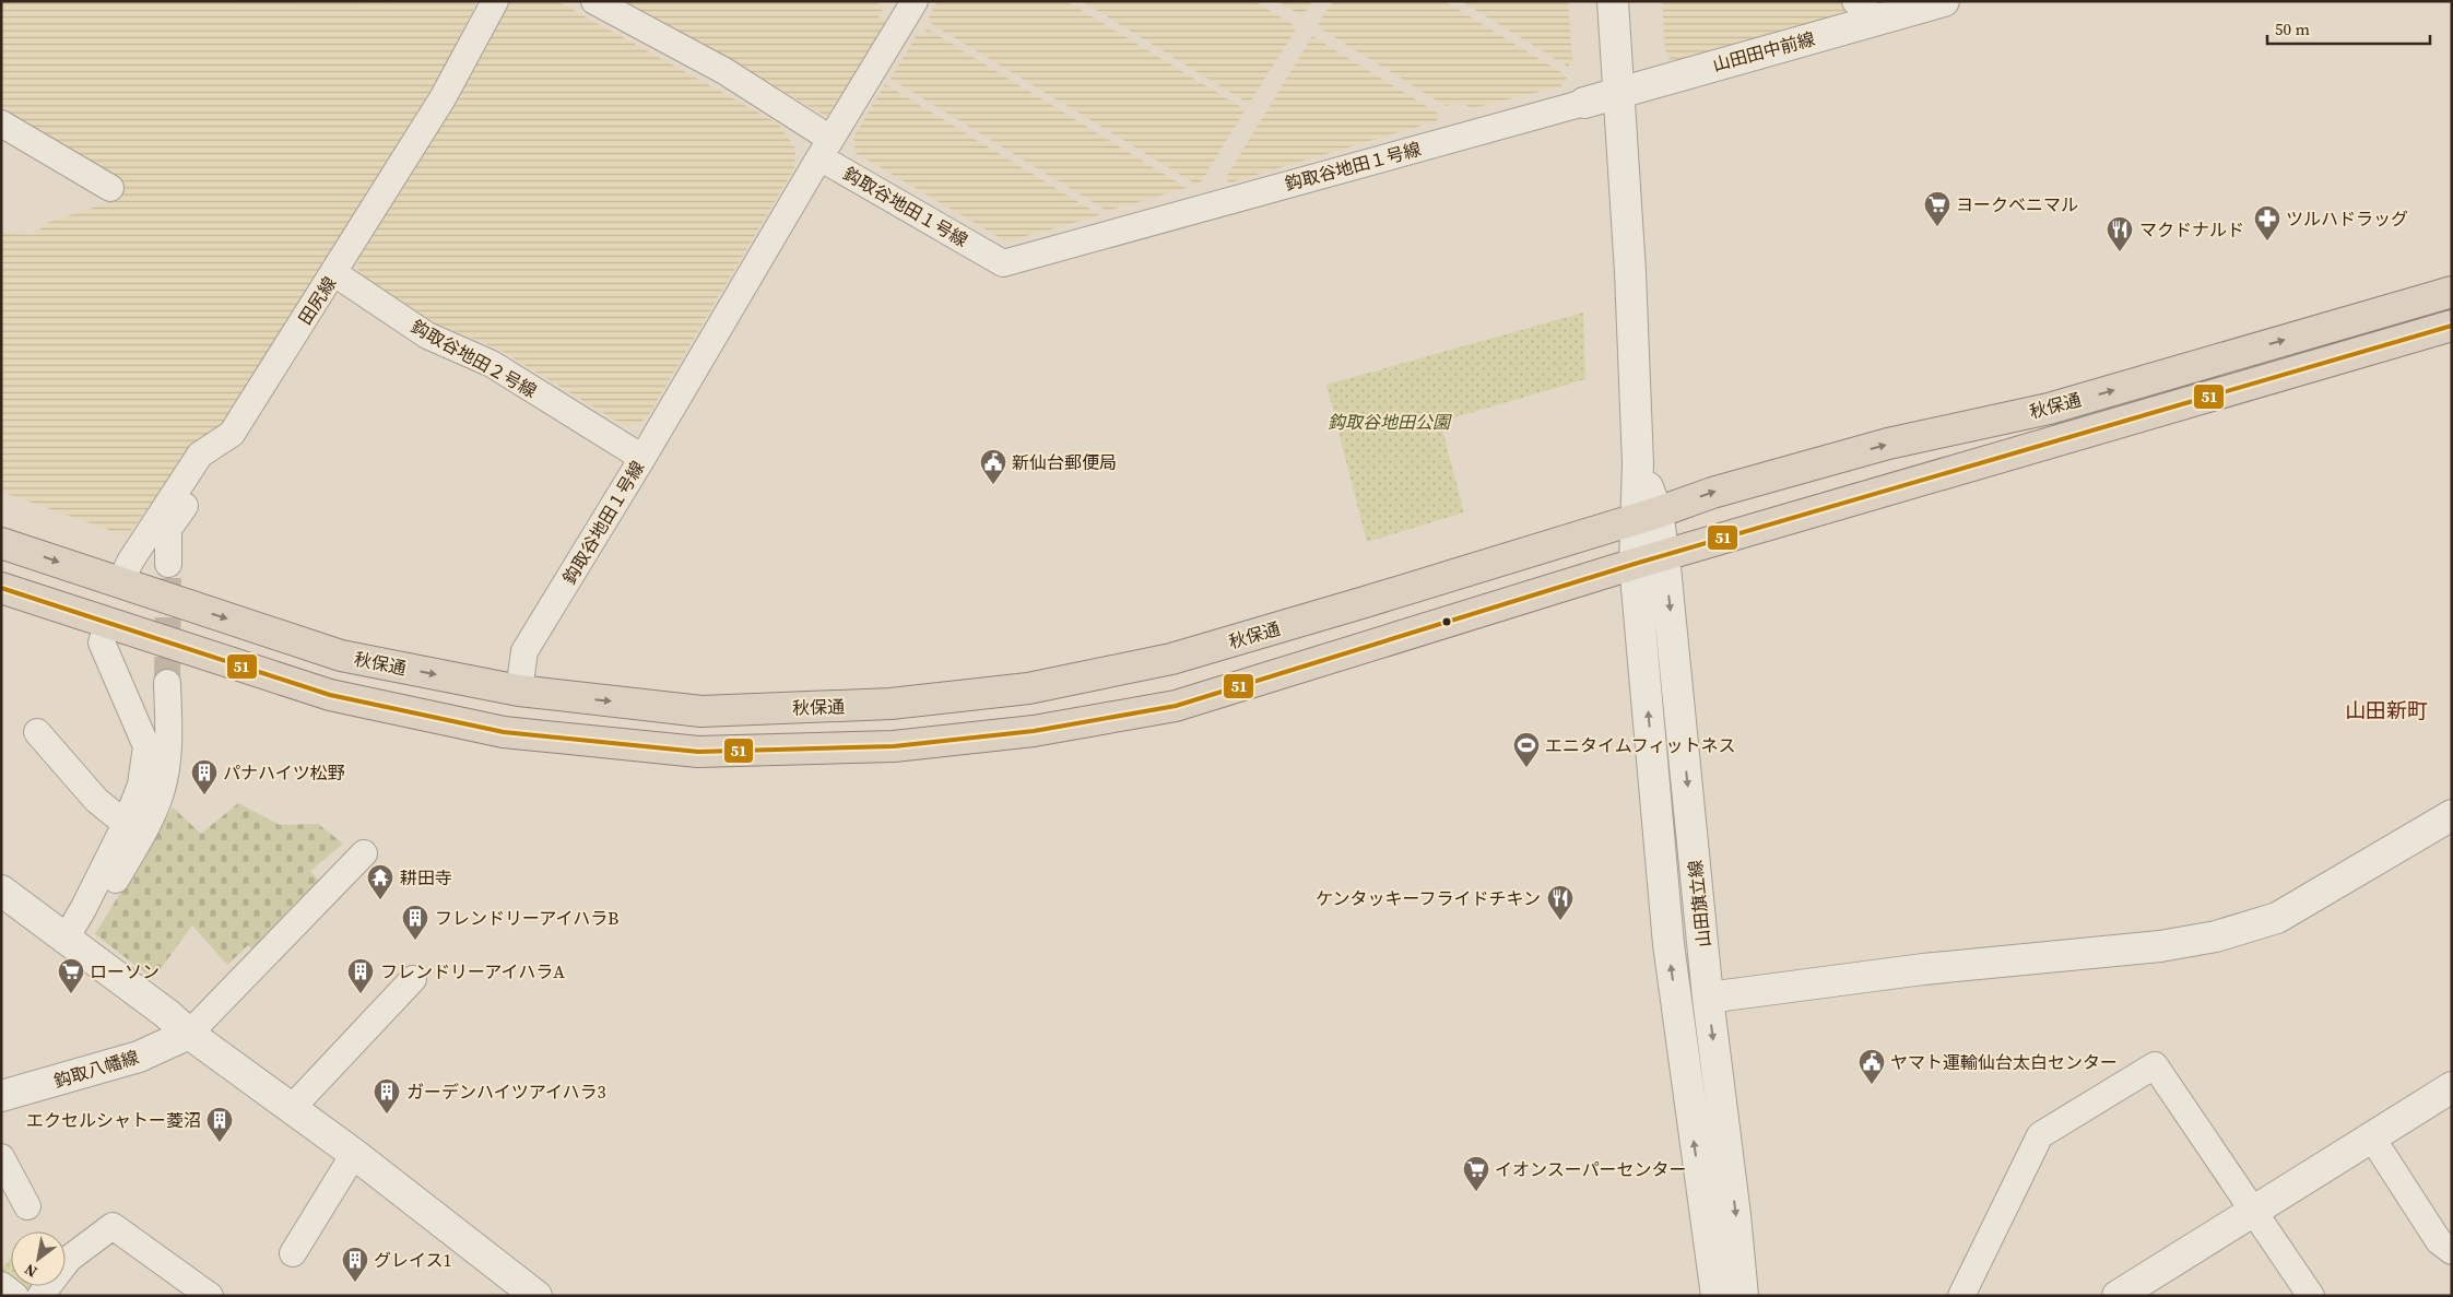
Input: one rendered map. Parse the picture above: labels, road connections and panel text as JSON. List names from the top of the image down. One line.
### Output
{"streets":{"highway":["秋保通"],"street":["山田田中前線","鈎取谷地田１号線","田尻線","鈎取谷地田２号線","山田旗立線","鈎取八幡線"]},"crossings":[["山田田中前線","鈎取谷地田１号線"],["鈎取谷地田１号線","鈎取谷地田２号線"],["鈎取谷地田１号線","秋保通"],["田尻線","鈎取谷地田２号線"],["田尻線","秋保通"],["秋保通","山田旗立線"]],"districts":["山田新町"],"parks":["鈎取谷地田公園"],"places":{"supermarket":["ヨークベニマル","ローソン","イオンスーパーセンター"],"pharmacy":["ツルハドラッグ"],"restaurant":["マクドナルド","ケンタッキーフライドチキン"],"public building":["新仙台郵便局","ヤマト運輸仙台太白センター"],"sports":["エニタイムフィットネス"],"building":["パナハイツ松野","フレンドリーアイハラB","フレンドリーアイハラA","ガーデンハイツアイハラ3","エクセルシャトー菱沼","グレイス1"],"temple":["耕田寺"]},"lines":["transit line 51"],"scale_bar":"50 m","north":"bottom left"}
